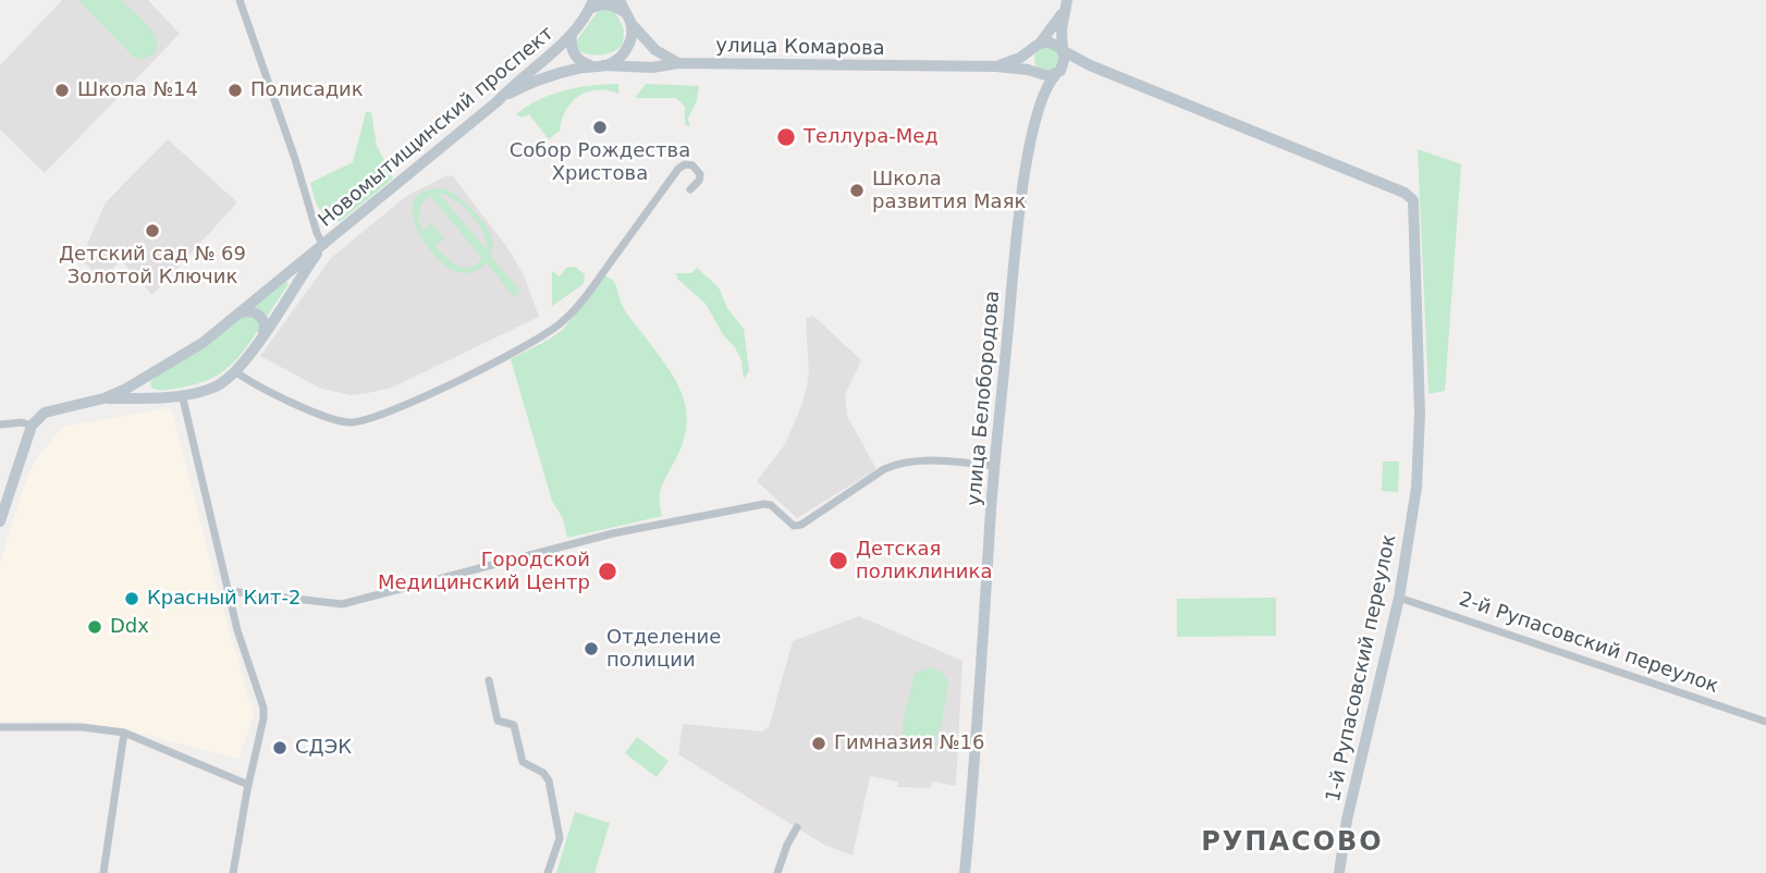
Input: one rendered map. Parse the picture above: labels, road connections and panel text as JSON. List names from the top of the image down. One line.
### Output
{"streets":{"street":["улица Комарова","Новомытищинский проспект","улица Белобородова","2-й Рупасовский переулок","1-й Рупасовский переулок"]},"crossings":[["улица Комарова","Новомытищинский проспект"],["улица Комарова","улица Белобородова"],["2-й Рупасовский переулок","1-й Рупасовский переулок"]],"districts":["РУПАСОВО"],"places":["Школа №14","Полисадик","Собор Рождества Христова","Теллура-Мед","Школа развития Маяк","Детский сад № 69 Золотой Ключик","Детская поликлиника","Городской Медицинский Центр","Красный Кит-2","Ddx","Отделение полиции","Гимназия №16","СДЭК"]}
